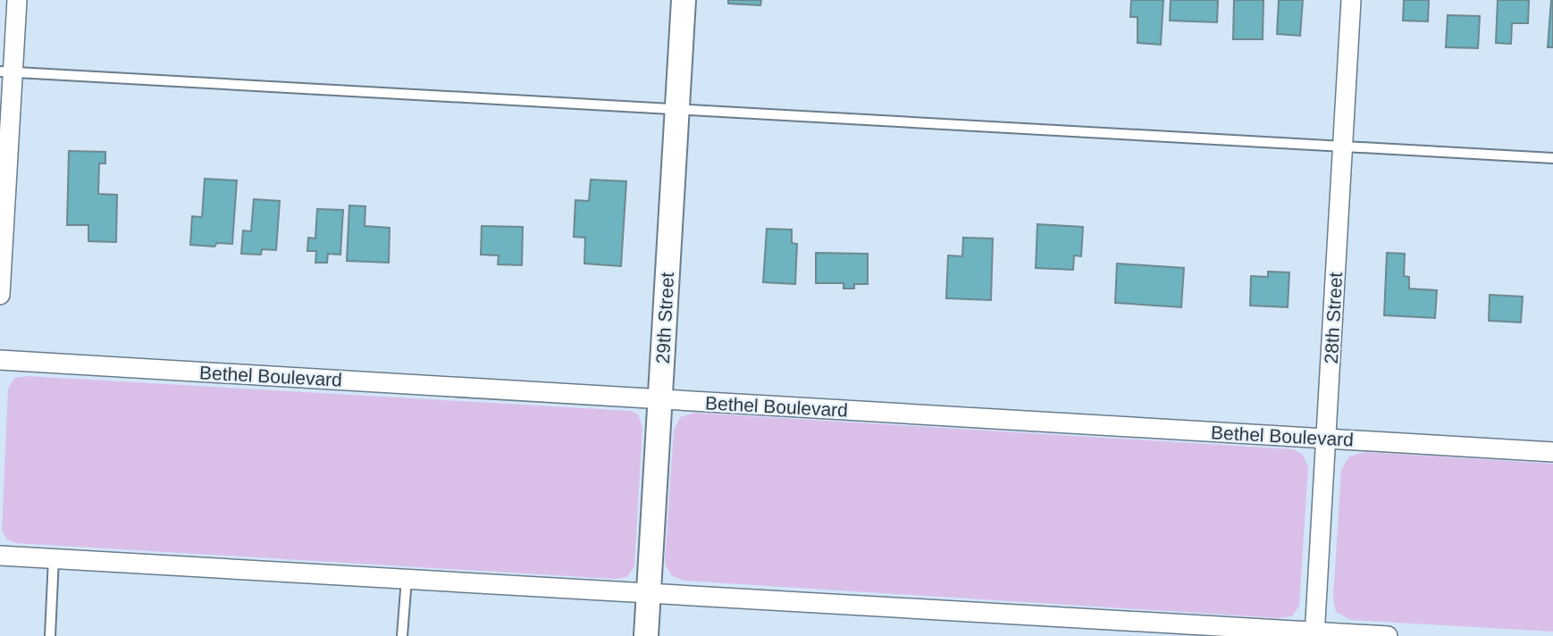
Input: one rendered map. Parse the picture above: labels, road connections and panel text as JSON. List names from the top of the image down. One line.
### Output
{"streets":{"street":["29th Street","28th Street","Bethel Boulevard"]},"crossings":[["29th Street","Bethel Boulevard"],["28th Street","Bethel Boulevard"]]}
